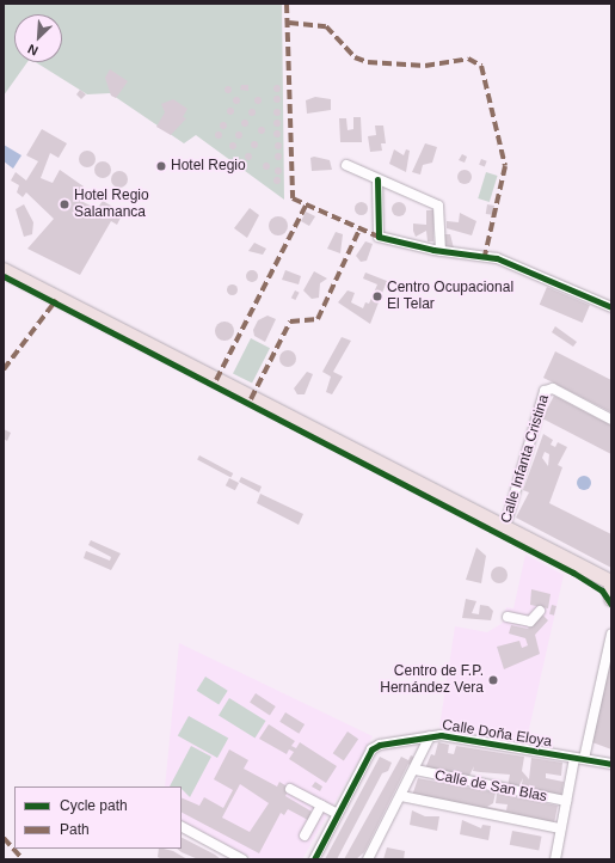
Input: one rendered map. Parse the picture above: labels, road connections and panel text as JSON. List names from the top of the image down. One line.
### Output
{"streets":{"street":["Calle Infanta Cristina","Calle Doña Eloya","Calle de San Blas"]},"places":["Hotel Regio","Hotel Regio Salamanca","Centro Ocupacional El Telar","Centro de F.P. Hernández Vera"],"legend":["Cycle path","Path"],"north":"bottom left"}
